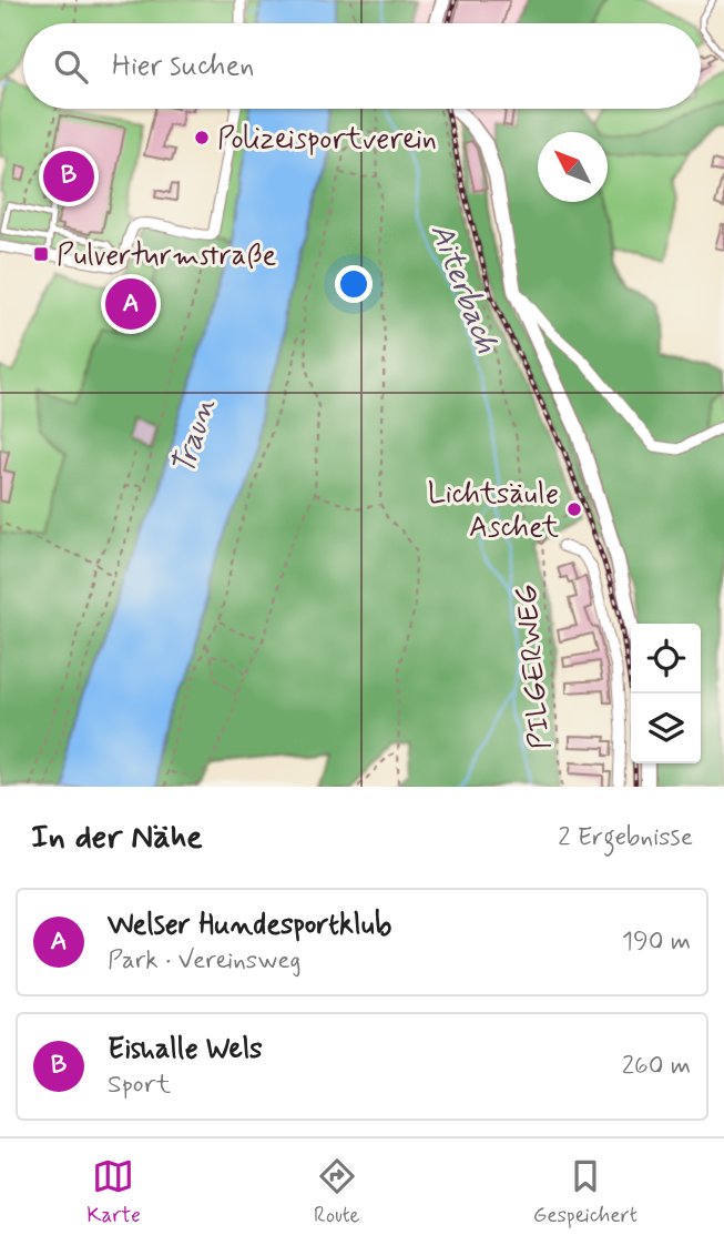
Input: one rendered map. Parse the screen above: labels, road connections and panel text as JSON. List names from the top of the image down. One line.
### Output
{"streets":{"path":["PILGERWEG"]},"water":["Aiterbach","Traun"],"places":{"other":["Polizeisportverein","Lichtsäule Aschet"],"transit":["Pulverturmstraße"]},"north":"top left","page":{"search":"Hier suchen","pins":["B","A"],"heading":["In der Nähe","2 Ergebnisse"],"list":[{"mark":"A","name":"Welser Hundesportklub","note":"Park · Vereinsweg","value":"190 m"},{"mark":"B","name":"Eishalle Wels","note":"Sport","value":"260 m"}],"nav":["Karte","Route","Gespeichert"]}}
